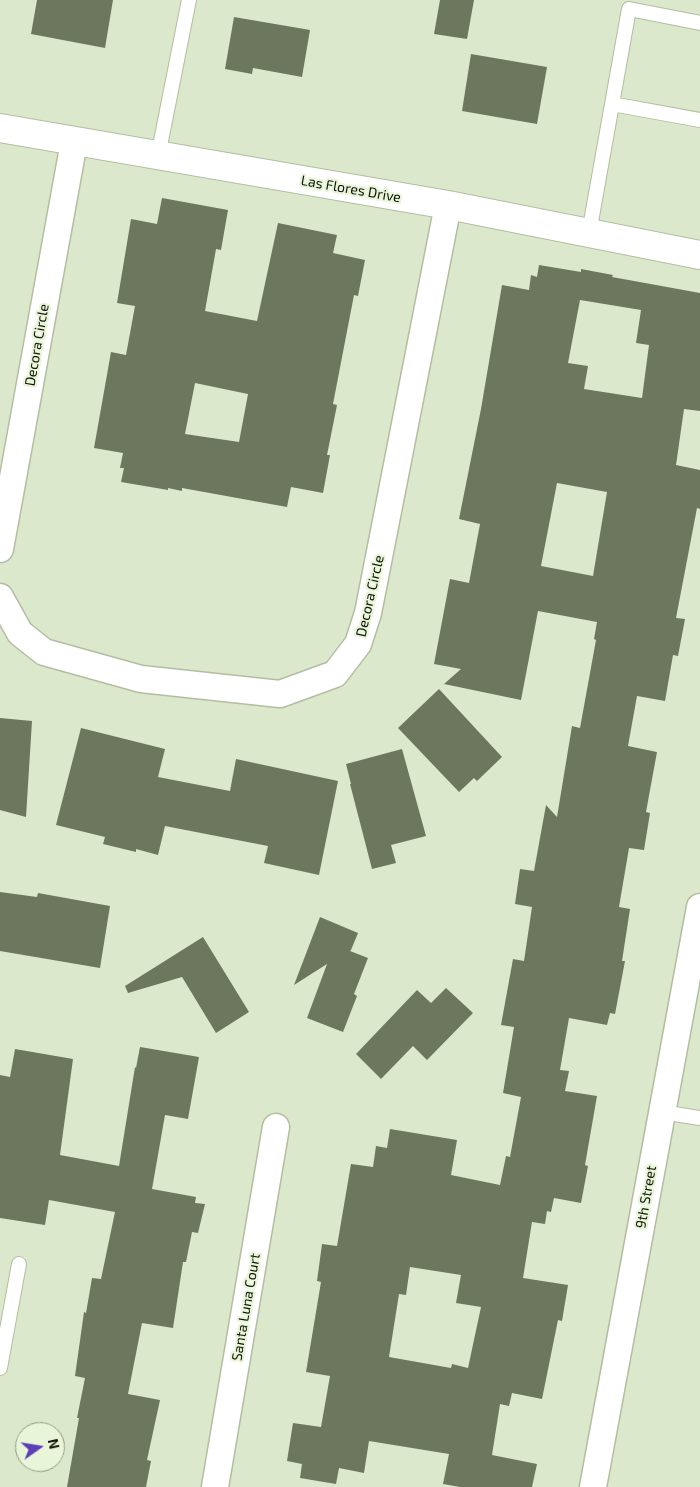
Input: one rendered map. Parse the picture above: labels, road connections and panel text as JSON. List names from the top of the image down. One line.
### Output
{"streets":{"street":["Las Flores Drive","Decora Circle","9th Street","Santa Luna Court"]},"crossings":[["Las Flores Drive","Decora Circle"]],"north":"right"}
